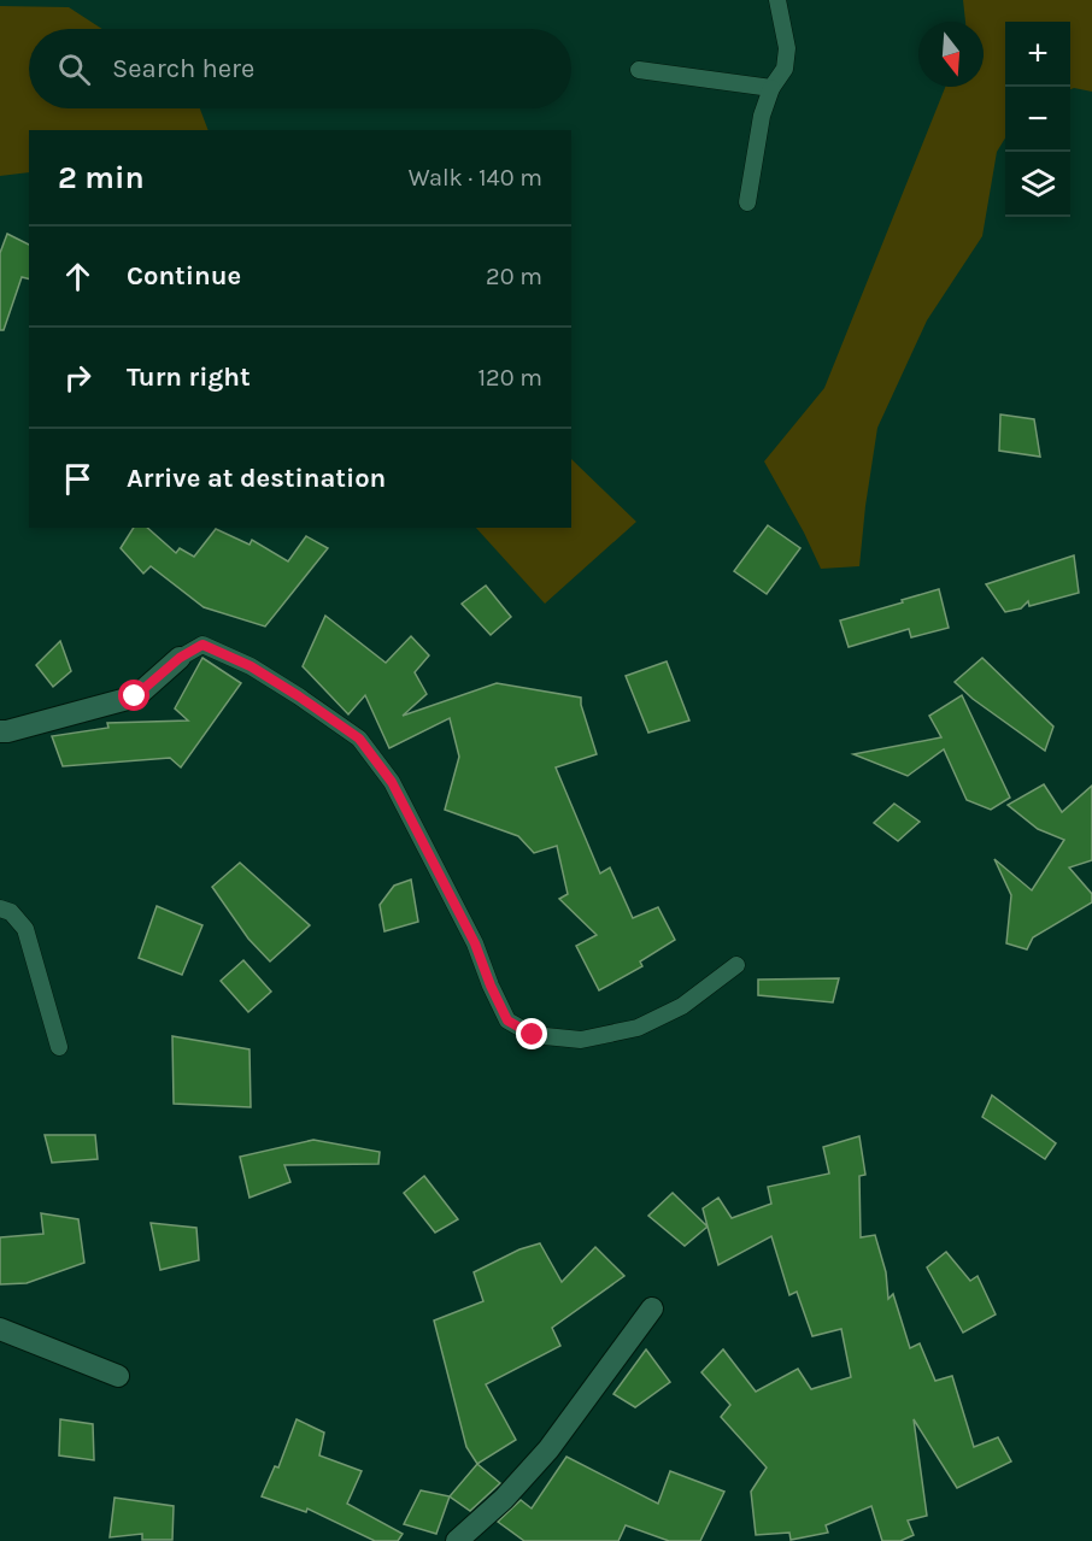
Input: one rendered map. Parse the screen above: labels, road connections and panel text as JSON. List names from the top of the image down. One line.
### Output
{"north":"bottom","page":{"map_buttons":["+","−"],"search":"Search here","heading":["2 min","Walk · 140 m"],"list":[["Continue","20 m"],["Turn right","120 m"],"Arrive at destination"]}}
